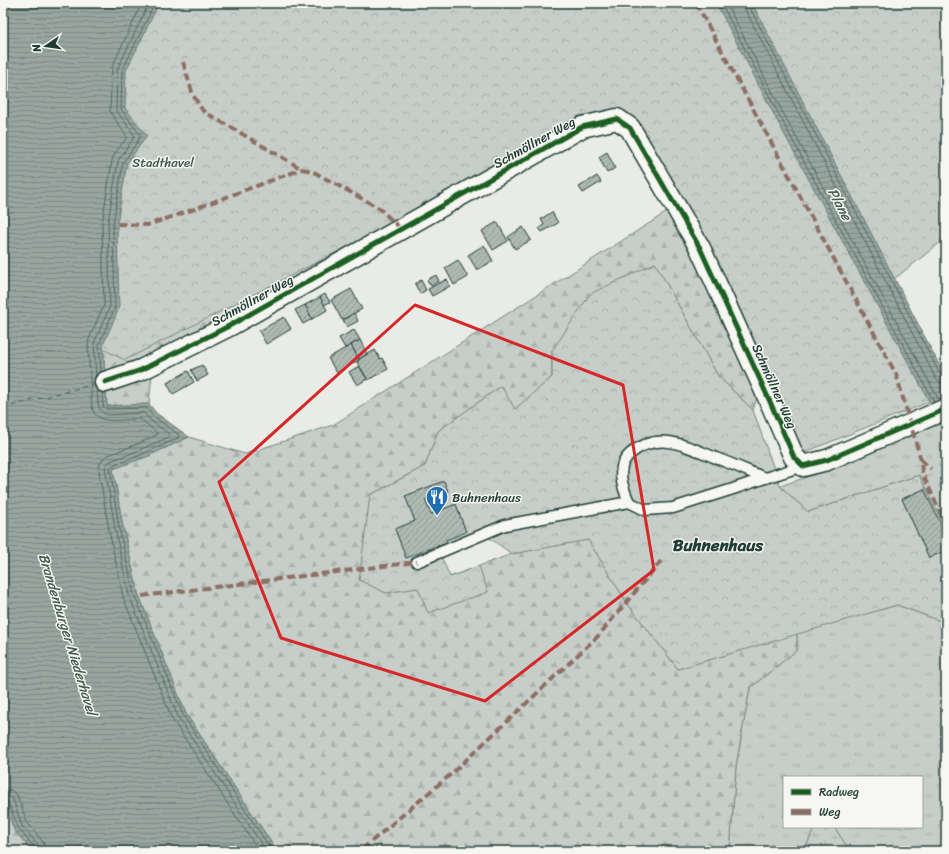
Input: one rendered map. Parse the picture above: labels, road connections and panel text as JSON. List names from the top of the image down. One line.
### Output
{"streets":{"street":["Schmöllner Weg"]},"districts":["Buhnenhaus"],"water":["Plane","Brandenburger Niederhavel"],"parks":["Stadthavel"],"places":{"restaurant":["Buhnenhaus"]},"legend":["Radweg","Weg"],"north":"left"}
